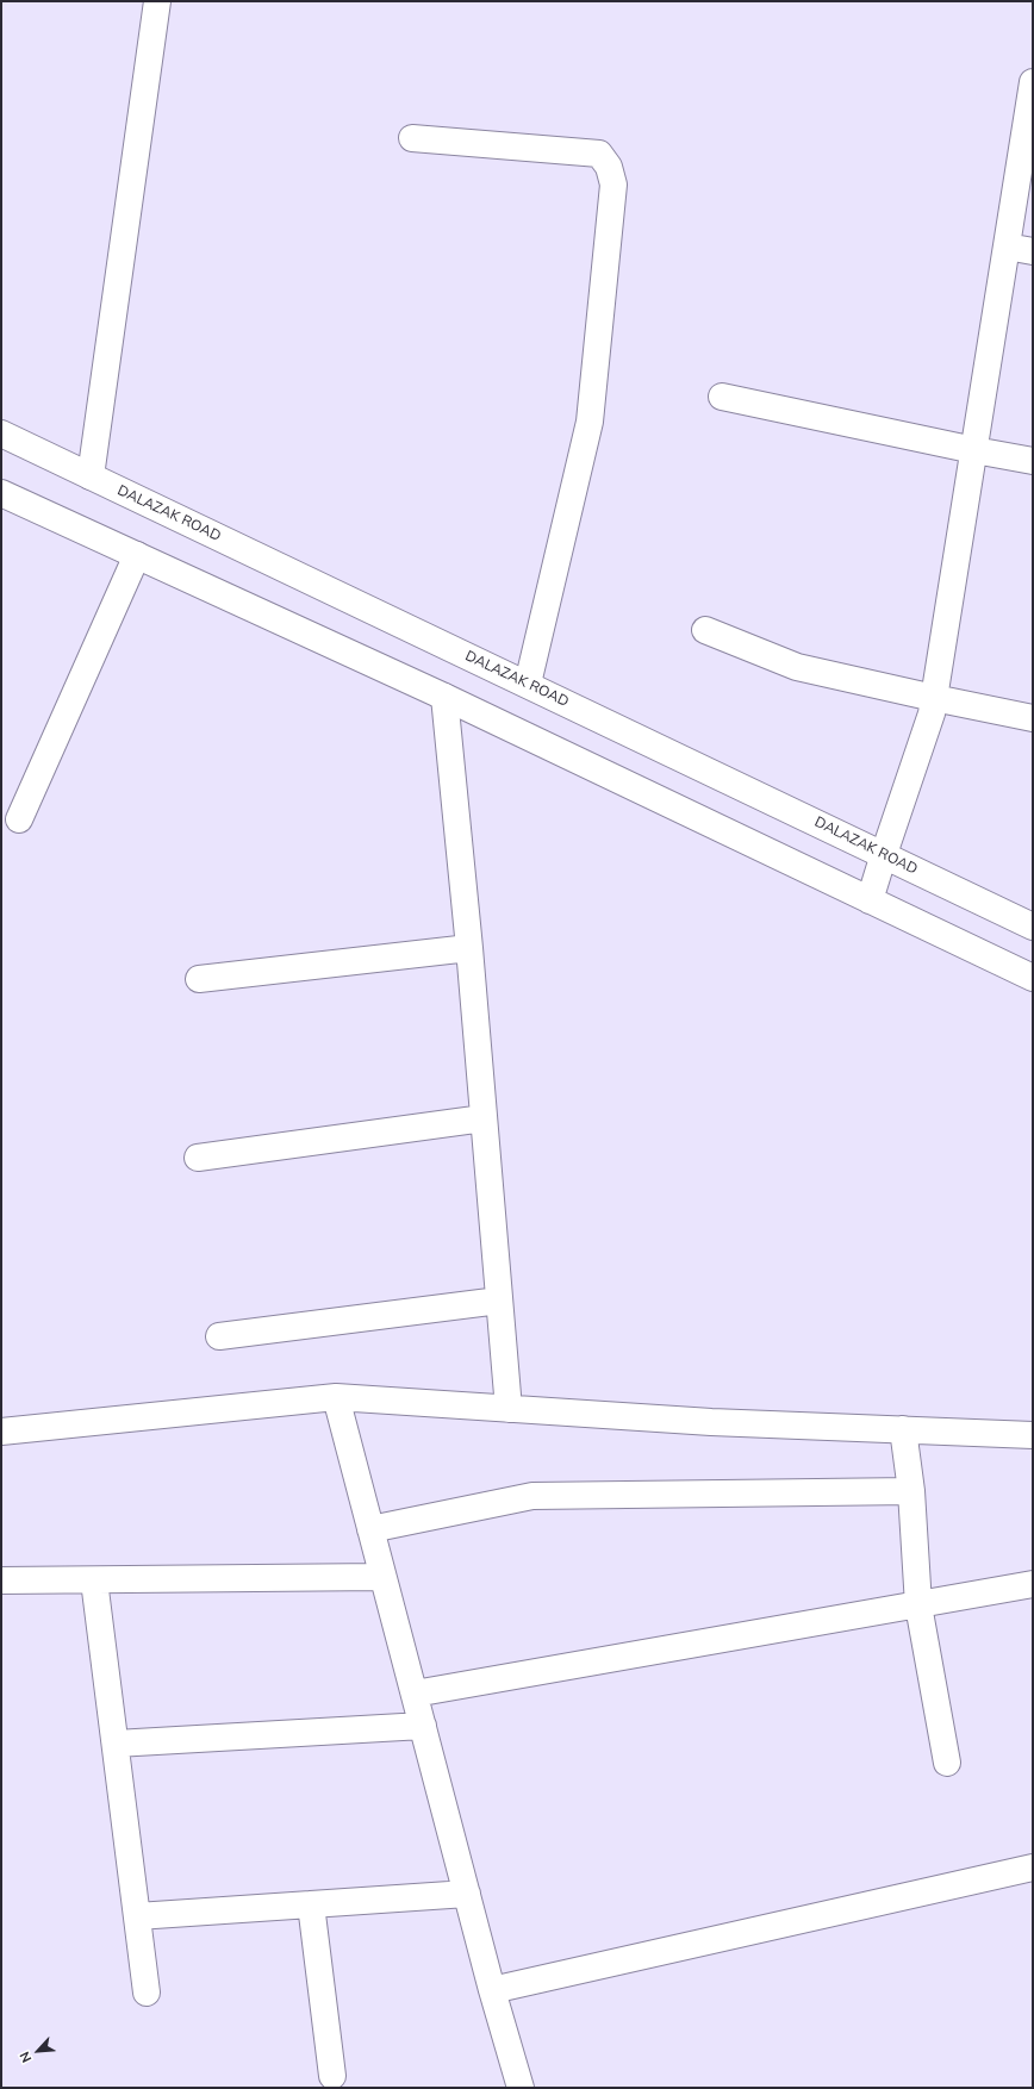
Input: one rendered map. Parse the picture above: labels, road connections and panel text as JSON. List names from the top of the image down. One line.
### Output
{"streets":{"street":["DALAZAK ROAD"]},"north":"bottom left"}
